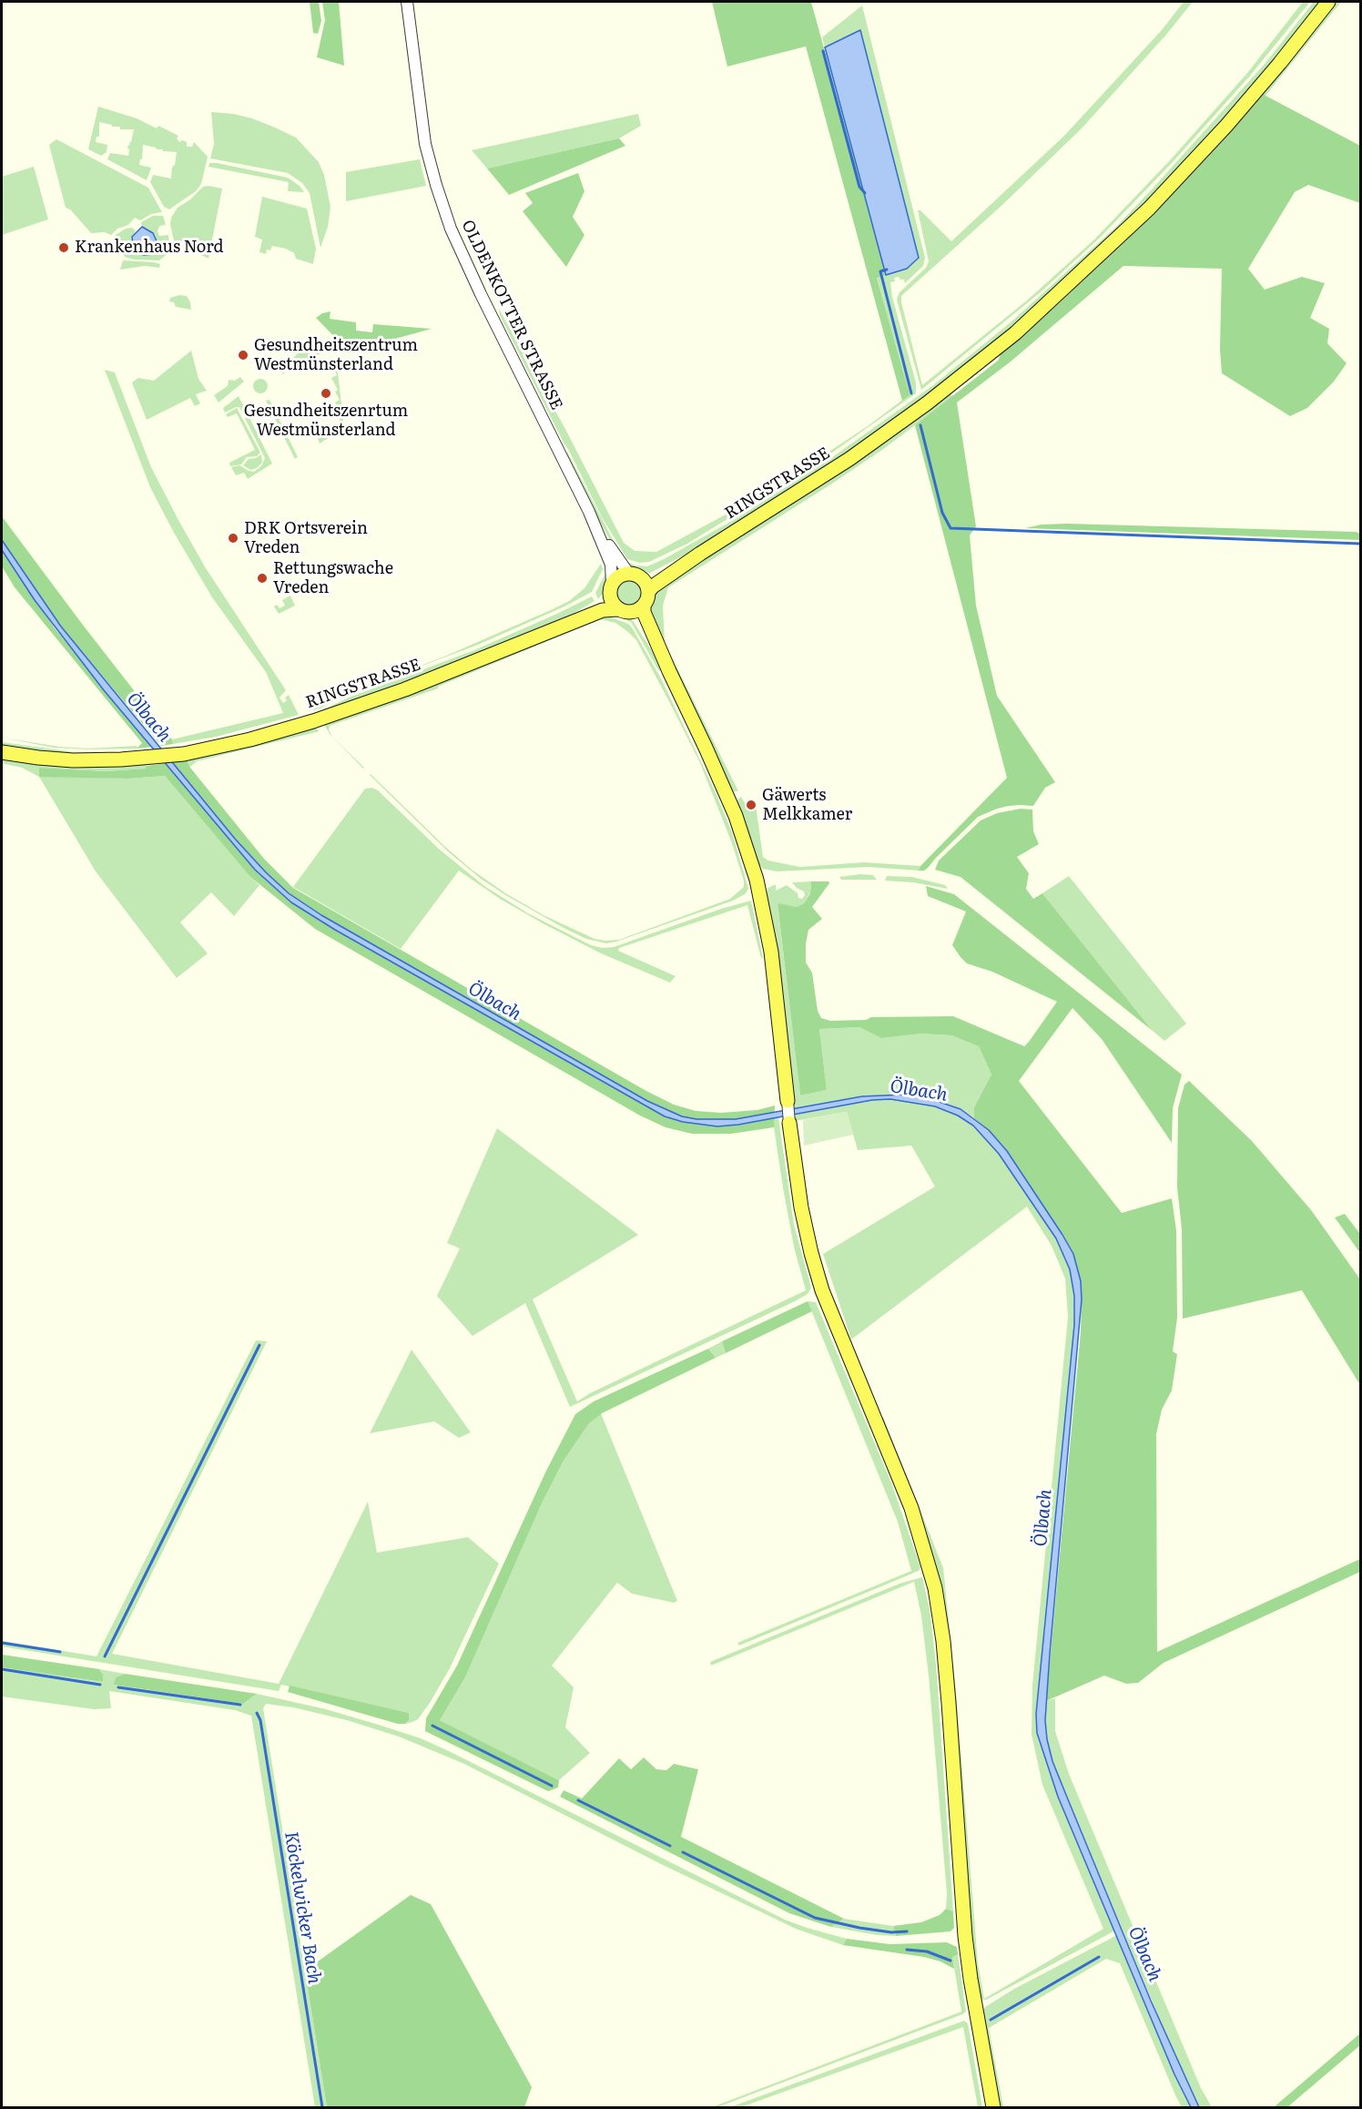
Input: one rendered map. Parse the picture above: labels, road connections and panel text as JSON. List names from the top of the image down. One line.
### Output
{"streets":{"main road":["RINGSTRASSE"],"street":["OLDENKOTTER STRASSE"]},"water":["Ölbach","Köckelwicker Bach"],"places":["Krankenhaus Nord","Gesundheitszentrum Westmünsterland","Gesundheitszenrtum Westmünsterland","DRK Ortsverein Vreden","Rettungswache Vreden","Gäwerts Melkkamer"]}
